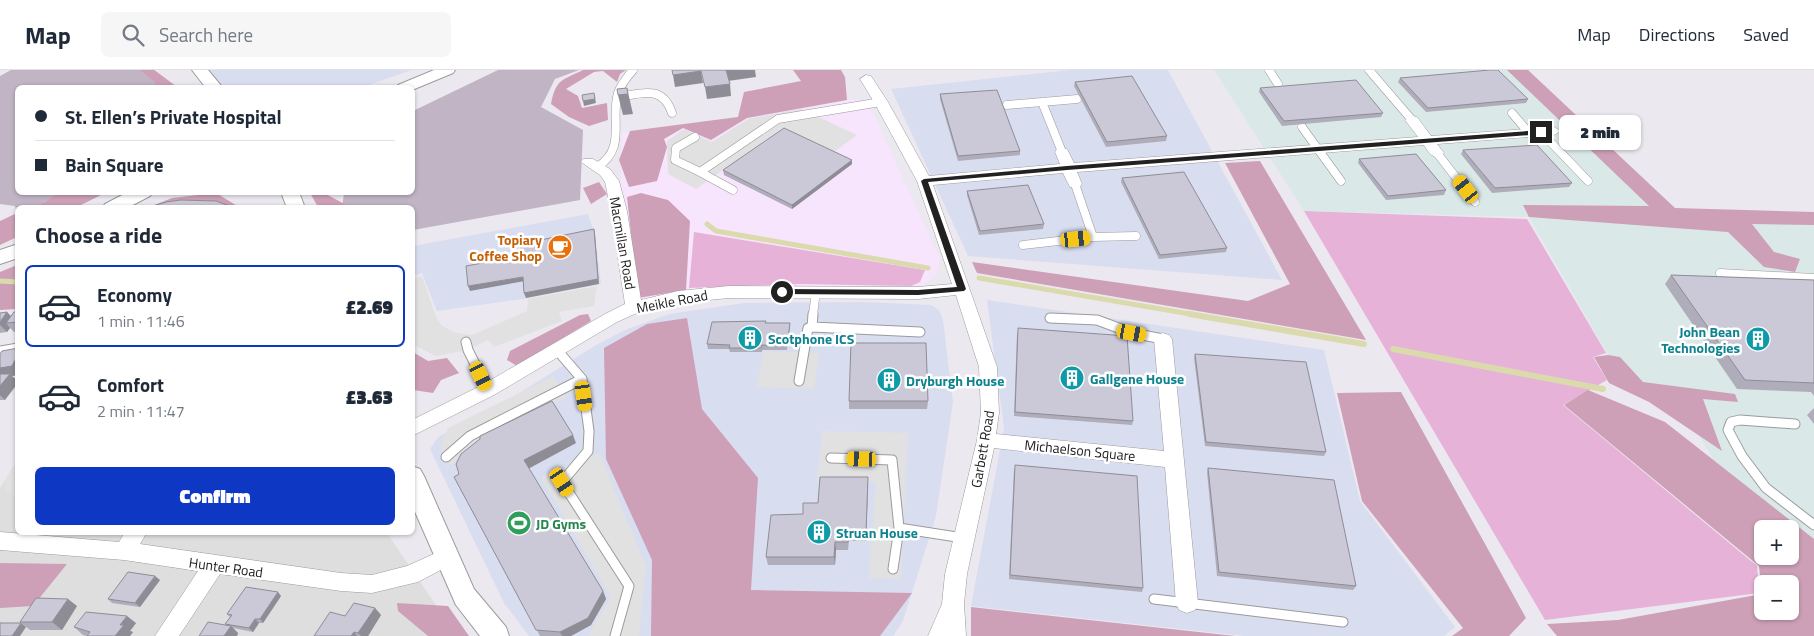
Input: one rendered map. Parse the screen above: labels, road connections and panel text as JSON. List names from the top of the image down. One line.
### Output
{"streets":{"street":["Macmillan Road","Meikle Road","Garbett Road","Michaelson Square","Hunter Road"]},"crossings":[["Macmillan Road","Meikle Road"],["Meikle Road","Garbett Road"],["Garbett Road","Michaelson Square"]],"places":{"cafe":["Topiary Coffee Shop"],"building":["Scotphone ICS","John Bean Technologies","Gallgene House","Dryburgh House","Struan House"],"sports":["JD Gyms"]},"page":{"header":"Map","search":"Search here","nav":["Map","Directions","Saved"],"banner":["St. Ellen’s Private Hospital","Bain Square"],"bubble":"2 min","heading":"Choose a ride","list":[{"name":"Economy","note":"1 min · 11:46","value":"£2.69"},{"name":"Comfort","note":"2 min · 11:47","value":"£3.63"}],"buttons":"Confirm","map_buttons":["+","−"]}}
